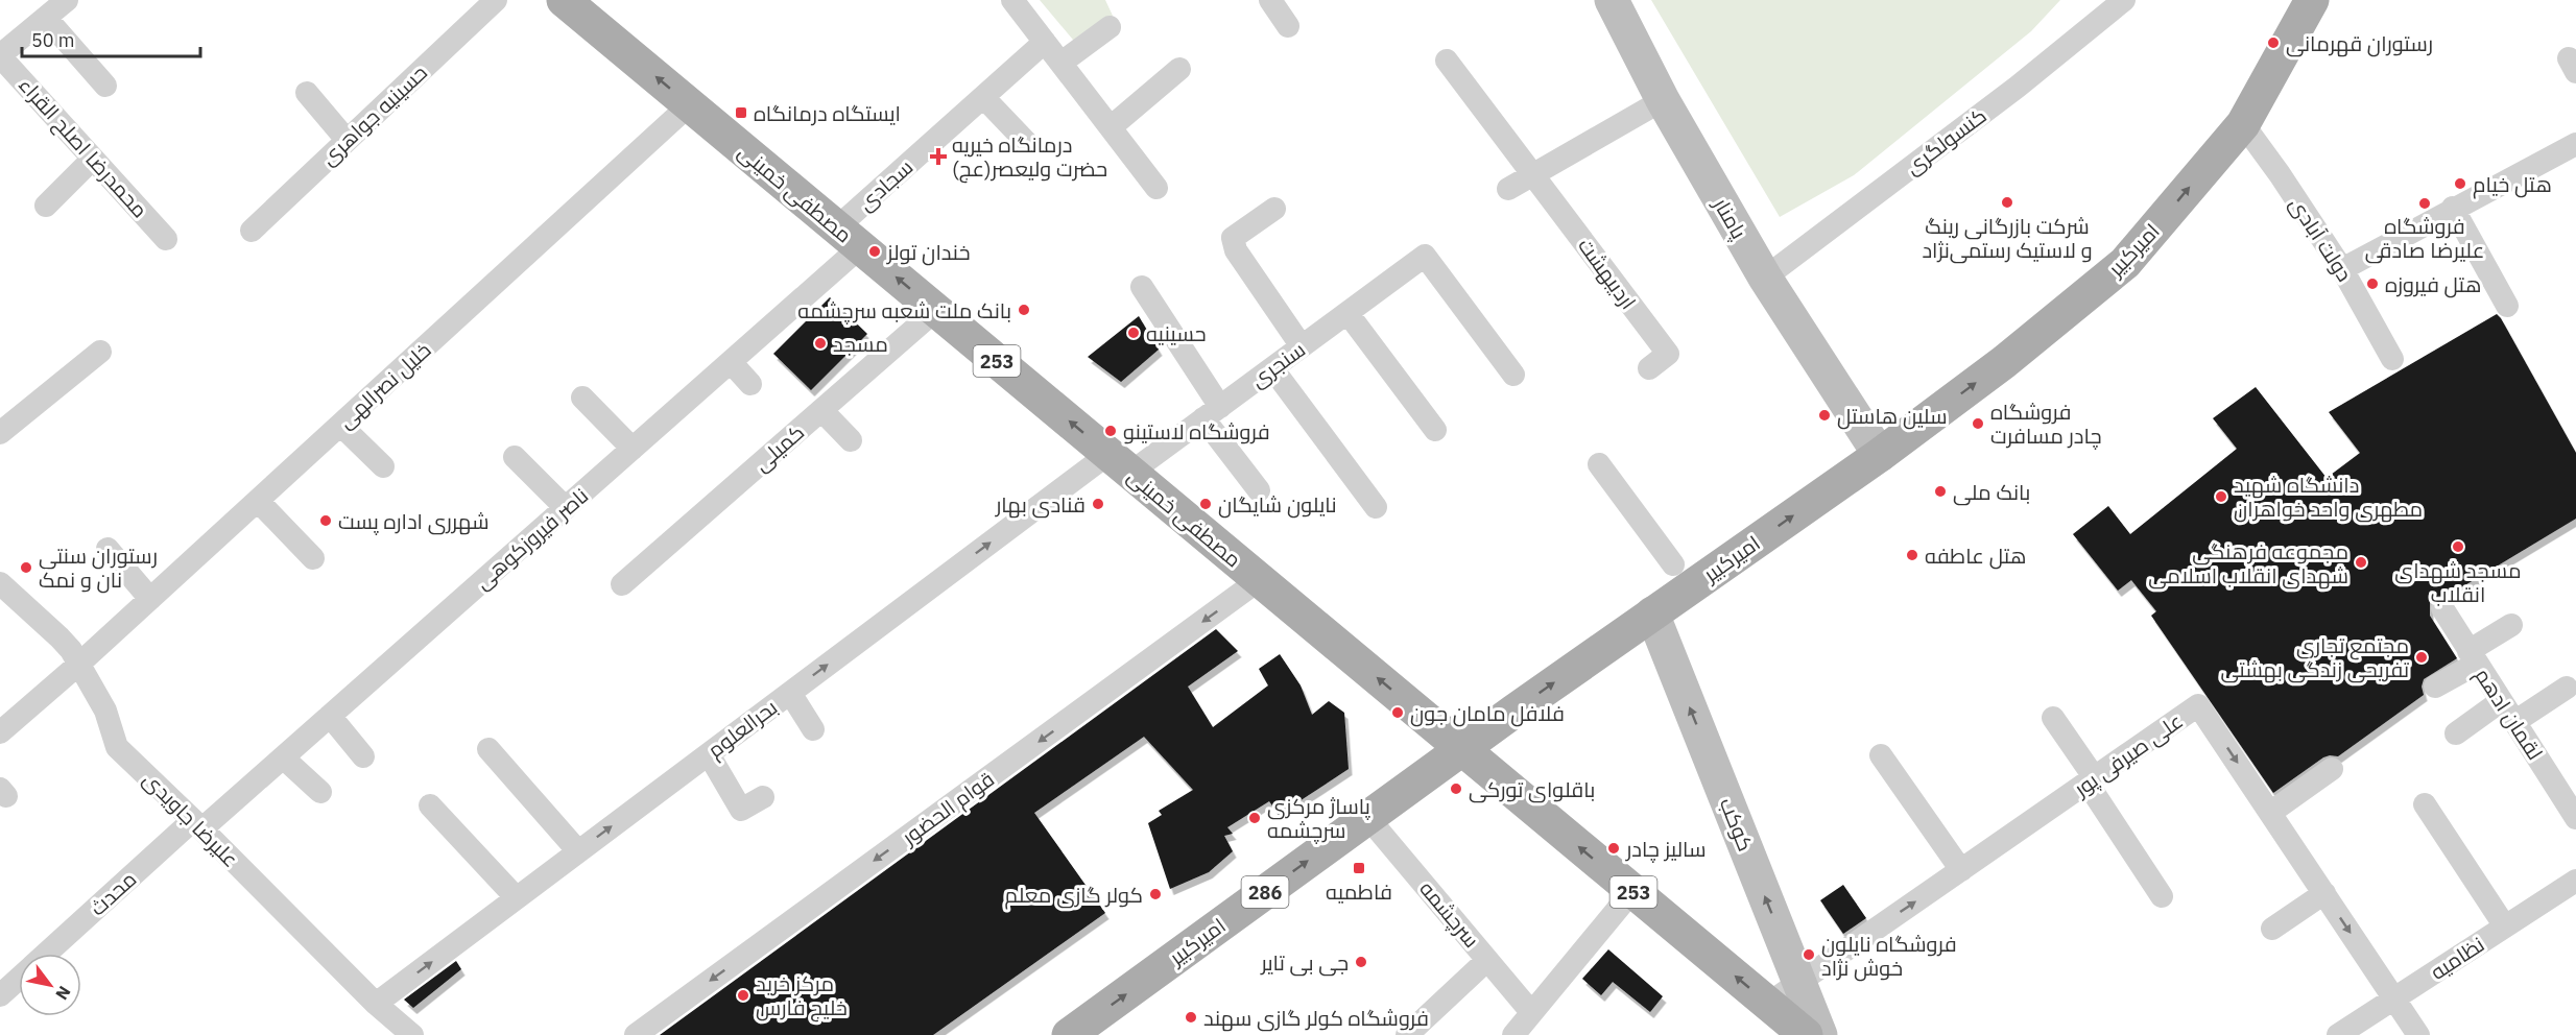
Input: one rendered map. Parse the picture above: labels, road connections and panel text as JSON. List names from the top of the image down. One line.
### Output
{"streets":{"main road":["مصطفی خمینی","امیرکبیر","253","286"],"street":["حسینیه جواهری","کنسولگری","محمدرضا اصلح القراء","سجادی","پامنار","دولت آبادی","اردیبهشت","سنجری","خلیل نصرالهی","کمیلی","ناصر فیروزکوهی","لقمان ادهم","بحرالعلوم","علی صیرفی پور","قوام الحضور","علیرضا جاویدی","کوکب","محدث","سرچشمه","نظامیه"]},"crossings":[["کنسولگری","پامنار"],["سجادی","مصطفی خمینی"],["سجادی","ناصر فیروزکوهی"],["مصطفی خمینی","امیرکبیر"],["مصطفی خمینی","سنجری"],["مصطفی خمینی","خلیل نصرالهی"],["مصطفی خمینی","کمیلی"],["مصطفی خمینی","ناصر فیروزکوهی"],["مصطفی خمینی","بحرالعلوم"],["مصطفی خمینی","علی صیرفی پور"],["مصطفی خمینی","قوام الحضور"],["مصطفی خمینی","کوکب"],["پامنار","امیرکبیر"],["دولت آبادی","امیرکبیر"],["امیرکبیر","کوکب"],["امیرکبیر","سرچشمه"],["سنجری","بحرالعلوم"],["خلیل نصرالهی","علیرضا جاویدی"],["ناصر فیروزکوهی","علیرضا جاویدی"],["ناصر فیروزکوهی","محدث"],["بحرالعلوم","علیرضا جاویدی"],["علی صیرفی پور","کوکب"],["علی صیرفی پور","نظامیه"],["علیرضا جاویدی","محدث"]],"one_way":["مصطفی خمینی","امیرکبیر","بحرالعلوم","قوام الحضور"],"places":{"other":["رستوران قهرمانی","هتل خیام","شرکت بازرگانی رینگ و لاستیک رستمی‌نژاد","فروشگاه علیرضا صادقی","خندان تولز","هتل فیروزه","بانک ملت شعبه سرچشمه","حسینیه","مسجد","سلین هاستل","فروشگاه چادر مسافرت","فروشگاه لاستینو","بانک ملی","دانشگاه شهید مطهری واحد خواهران","قنادی بهار","نايلون شايگان","شهرری اداره پست","مسجد شهدای انقلاب","هتل عاطفه","مجموعه فرهنگی شهدای انقلاب اسلامی","رستوران سنتی نان و نمک","مجتمع تجاری تفریحی زندگی بهشتی","فلافل مامان جون","باقلوای تورکی","پاساژ مرکزی سرچشمه","سالیز چادر","کولر گازی معلم","فروشگاه نایلون خوش نژاد","جی بی تایر","مرکز خرید خلیج فارس","فروشگاه کولر گازی سهند"],"transit":["ایستگاه درمانگاه","فاطمیه"],"health":["درمانگاه خیریه حضرت ولیعصر(عج)"]},"scale_bar":"50 m","north":"bottom right"}
